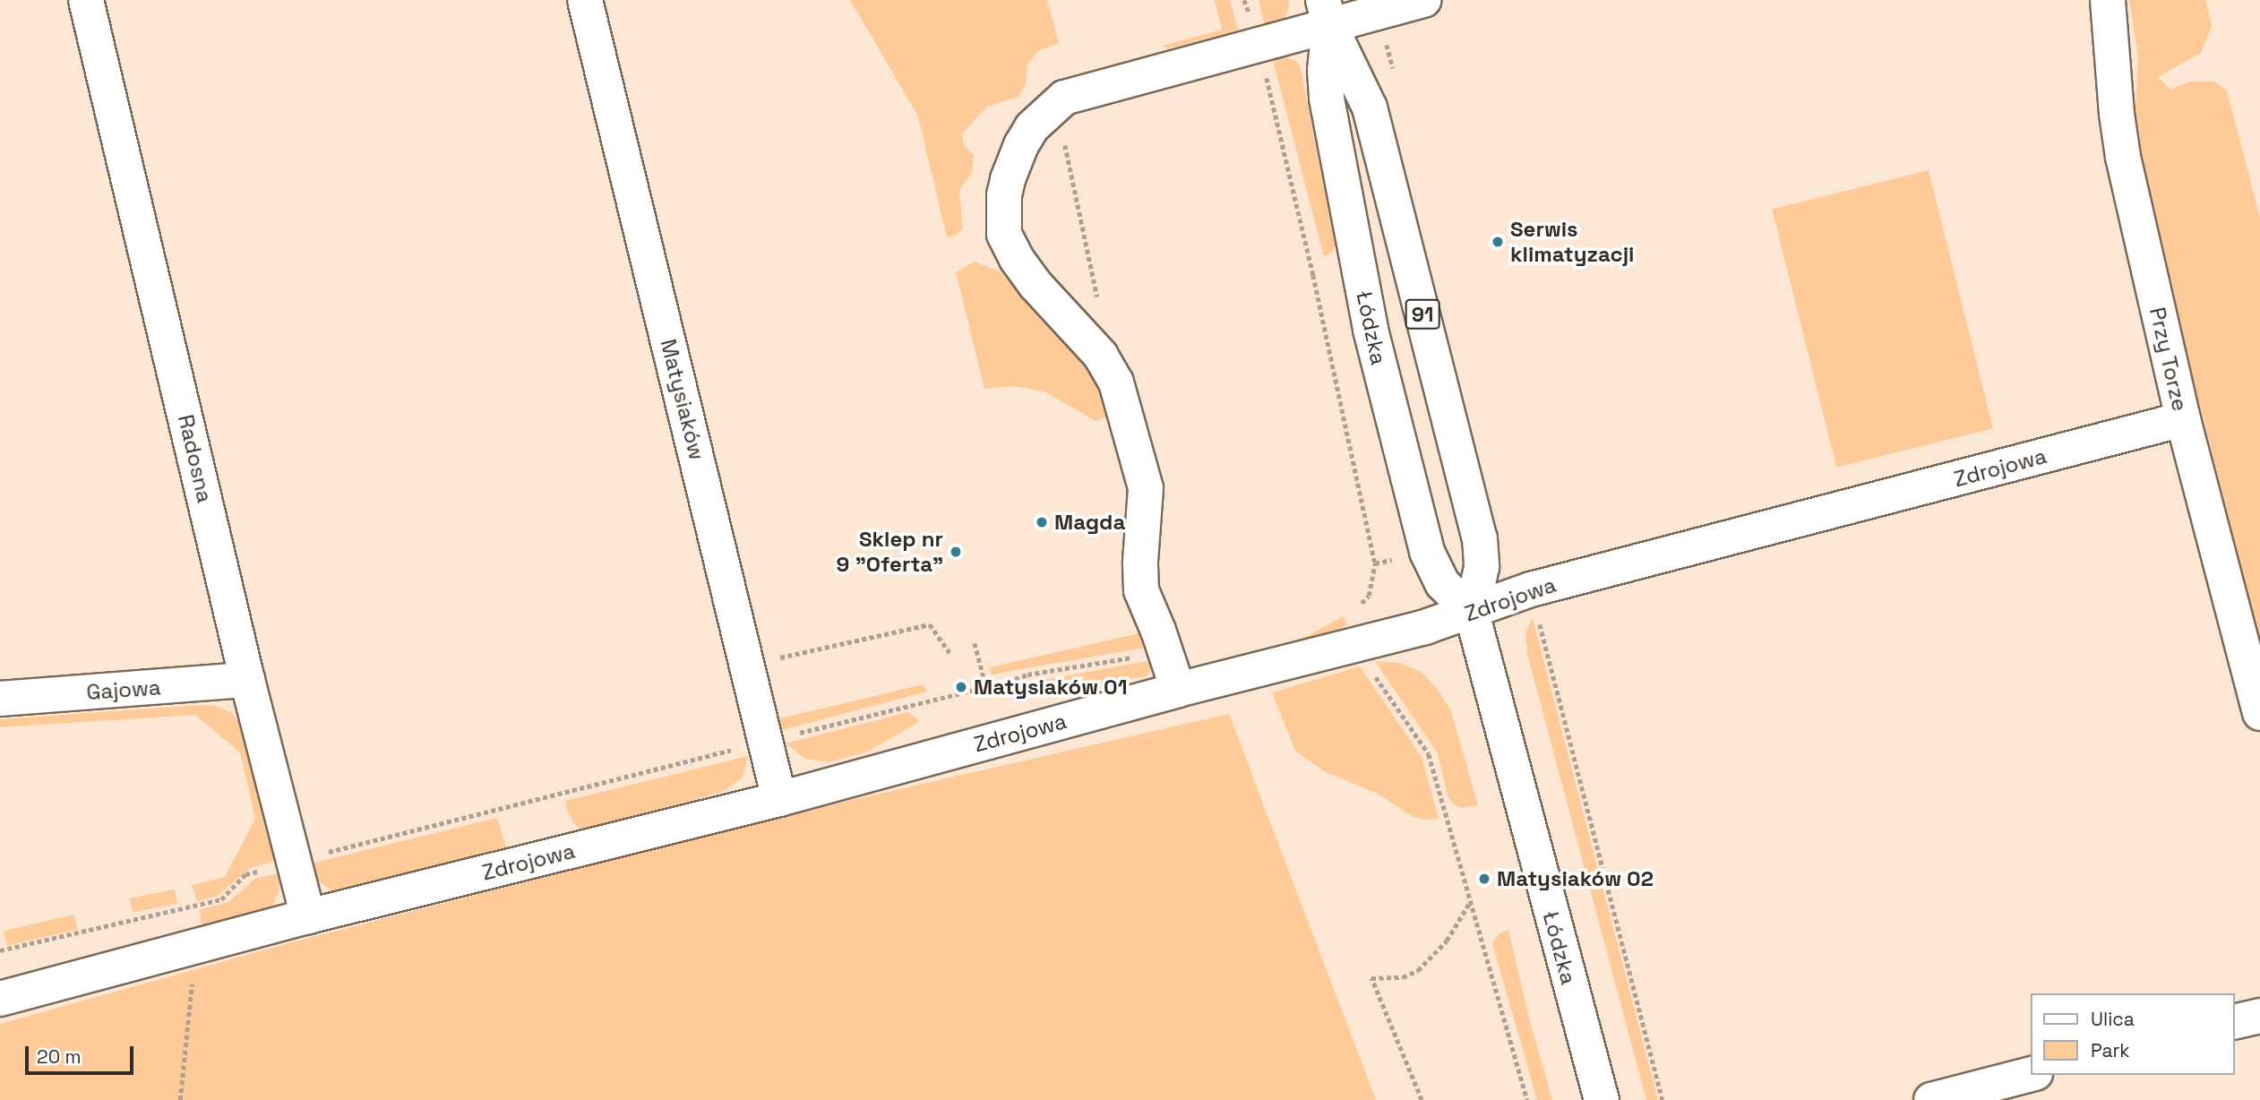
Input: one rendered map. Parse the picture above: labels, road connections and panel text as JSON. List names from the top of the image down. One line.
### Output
{"streets":{"street":["91","Łódzka","Przy Torze","Matysiaków","Radosna","Zdrojowa","Gajowa"]},"crossings":[["Łódzka","Zdrojowa"],["Przy Torze","Zdrojowa"],["Matysiaków","Zdrojowa"],["Radosna","Zdrojowa"],["Radosna","Gajowa"]],"places":["Serwis klimatyzacji","Magda","Sklep nr 9 \"Oferta\"","Matysiaków 01","Matysiaków 02"],"legend":["Ulica","Park"],"scale_bar":"20 m"}
